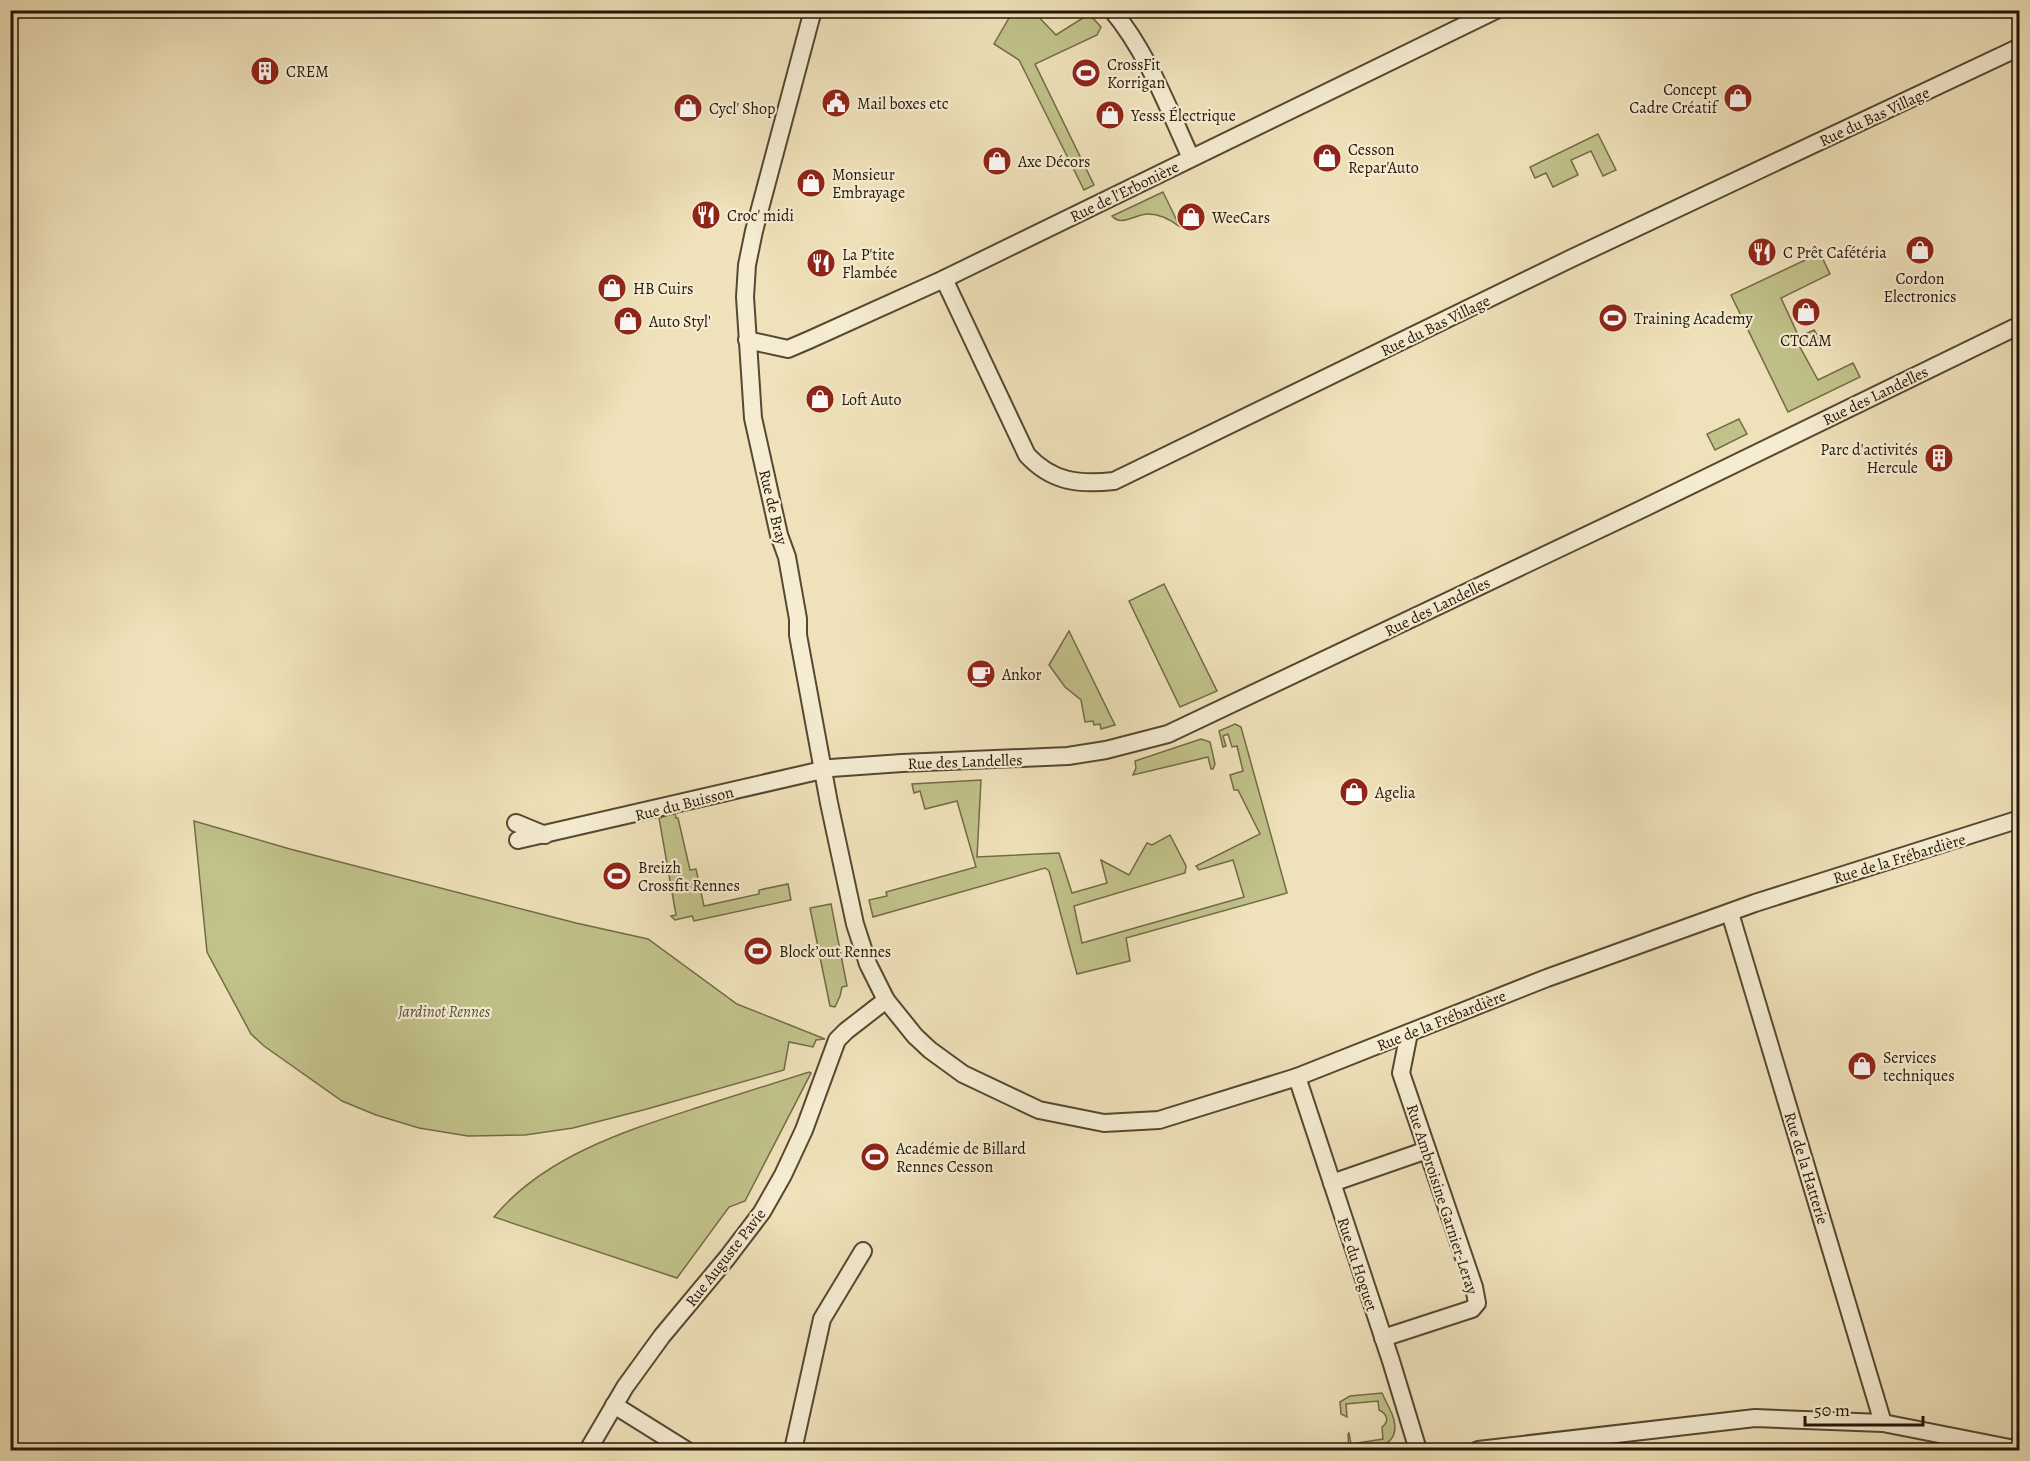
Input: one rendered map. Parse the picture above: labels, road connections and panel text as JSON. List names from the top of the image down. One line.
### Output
{"streets":{"street":["Rue du Bas Village","Rue de l'Erbonière","Rue des Landelles","Rue de Bray","Rue du Buisson","Rue de la Frébardière","Rue de la Hatterie","Rue Ambroisine Garnier-Leray","Rue Auguste Pavie","Rue du Hoguet"]},"crossings":[["Rue du Bas Village","Rue de l'Erbonière"],["Rue de l'Erbonière","Rue de Bray"],["Rue des Landelles","Rue de Bray"],["Rue des Landelles","Rue du Buisson"],["Rue de Bray","Rue du Buisson"],["Rue de Bray","Rue de la Frébardière"],["Rue de Bray","Rue Auguste Pavie"],["Rue de la Frébardière","Rue de la Hatterie"],["Rue de la Frébardière","Rue Ambroisine Garnier-Leray"],["Rue de la Frébardière","Rue Auguste Pavie"],["Rue de la Frébardière","Rue du Hoguet"],["Rue Ambroisine Garnier-Leray","Rue du Hoguet"]],"parks":["Jardinot Rennes"],"places":{"building":["CREM","Parc d'activités Hercule"],"sports":["CrossFit Korrigan","Training Academy","Breizh Crossfit Rennes","Block’out Rennes","Académie de Billard Rennes Cesson"],"shop":["Concept Cadre Créatif","Cycl' Shop","Yesss Électrique","Cesson Repar'Auto","Axe Décors","Monsieur Embrayage","WeeCars","Cordon Electronics","HB Cuirs","CTCAM","Auto Styl'","Loft Auto","Agelia","Services techniques"],"public building":["Mail boxes etc"],"restaurant":["Croc' midi","C Prêt Cafétéria","La P'tite Flambée"],"cafe":["Ankor"]},"scale_bar":"50 m"}
